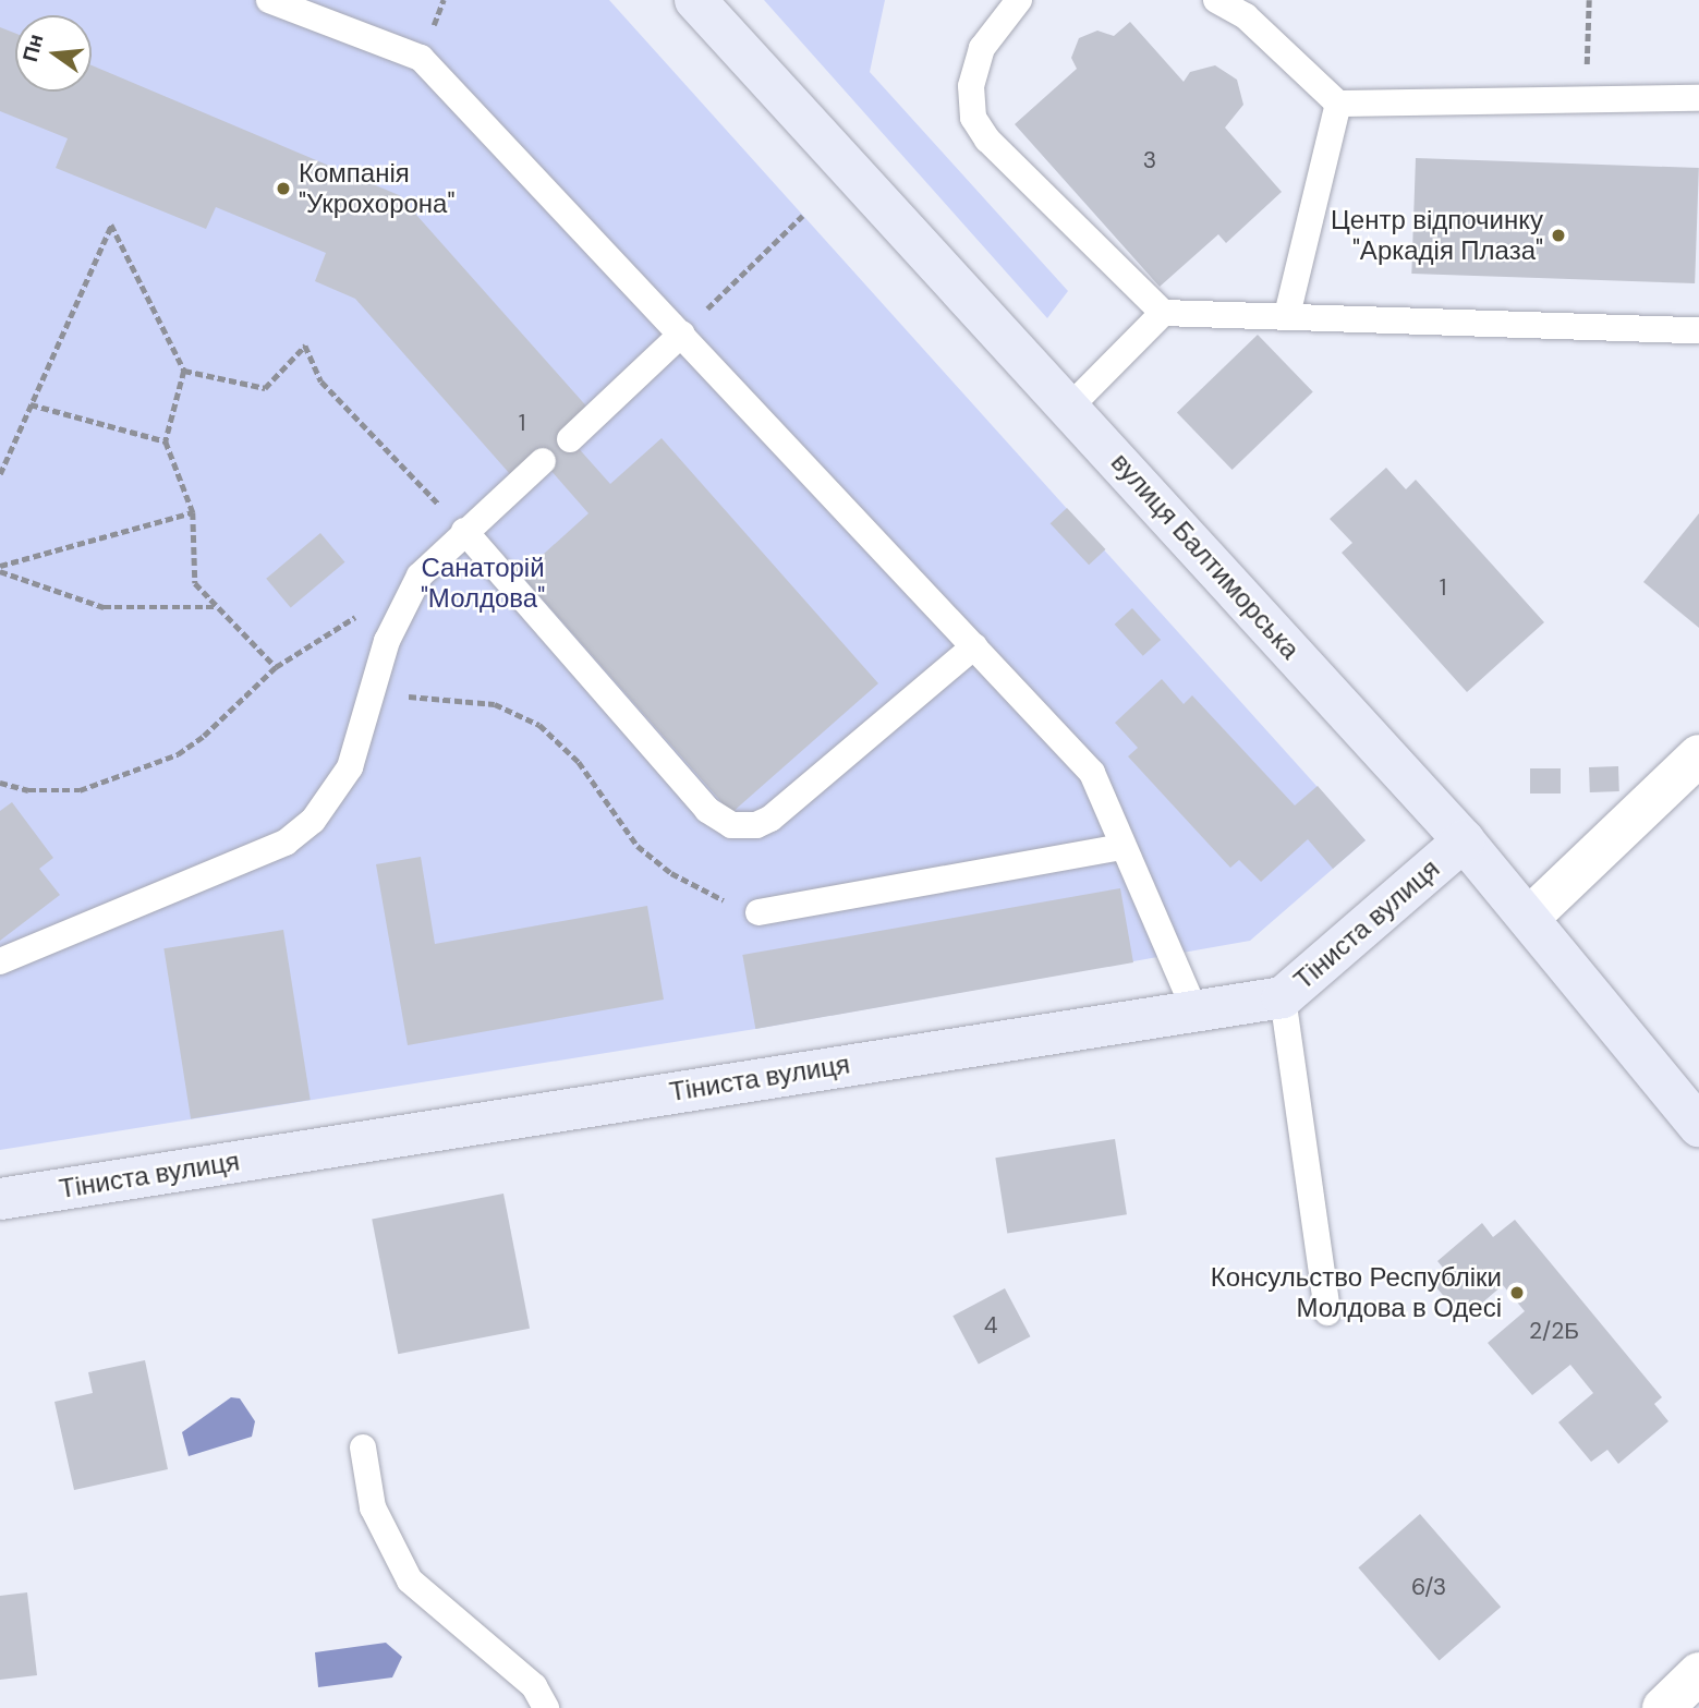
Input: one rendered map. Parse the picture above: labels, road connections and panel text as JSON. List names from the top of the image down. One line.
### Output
{"streets":{"street":["вулиця Балтиморська","Тіниста вулиця"]},"crossings":[["вулиця Балтиморська","Тіниста вулиця"]],"parks":["Санаторій \"Молдова\""],"places":["Компанія \"Укрохорона\"","Центр відпочинку \"Аркадія Плаза\"","Консульство Республіки Молдова в Одесі"],"house_numbers":["3","1","1","4","2/2Б","6/3"],"north":"left"}
